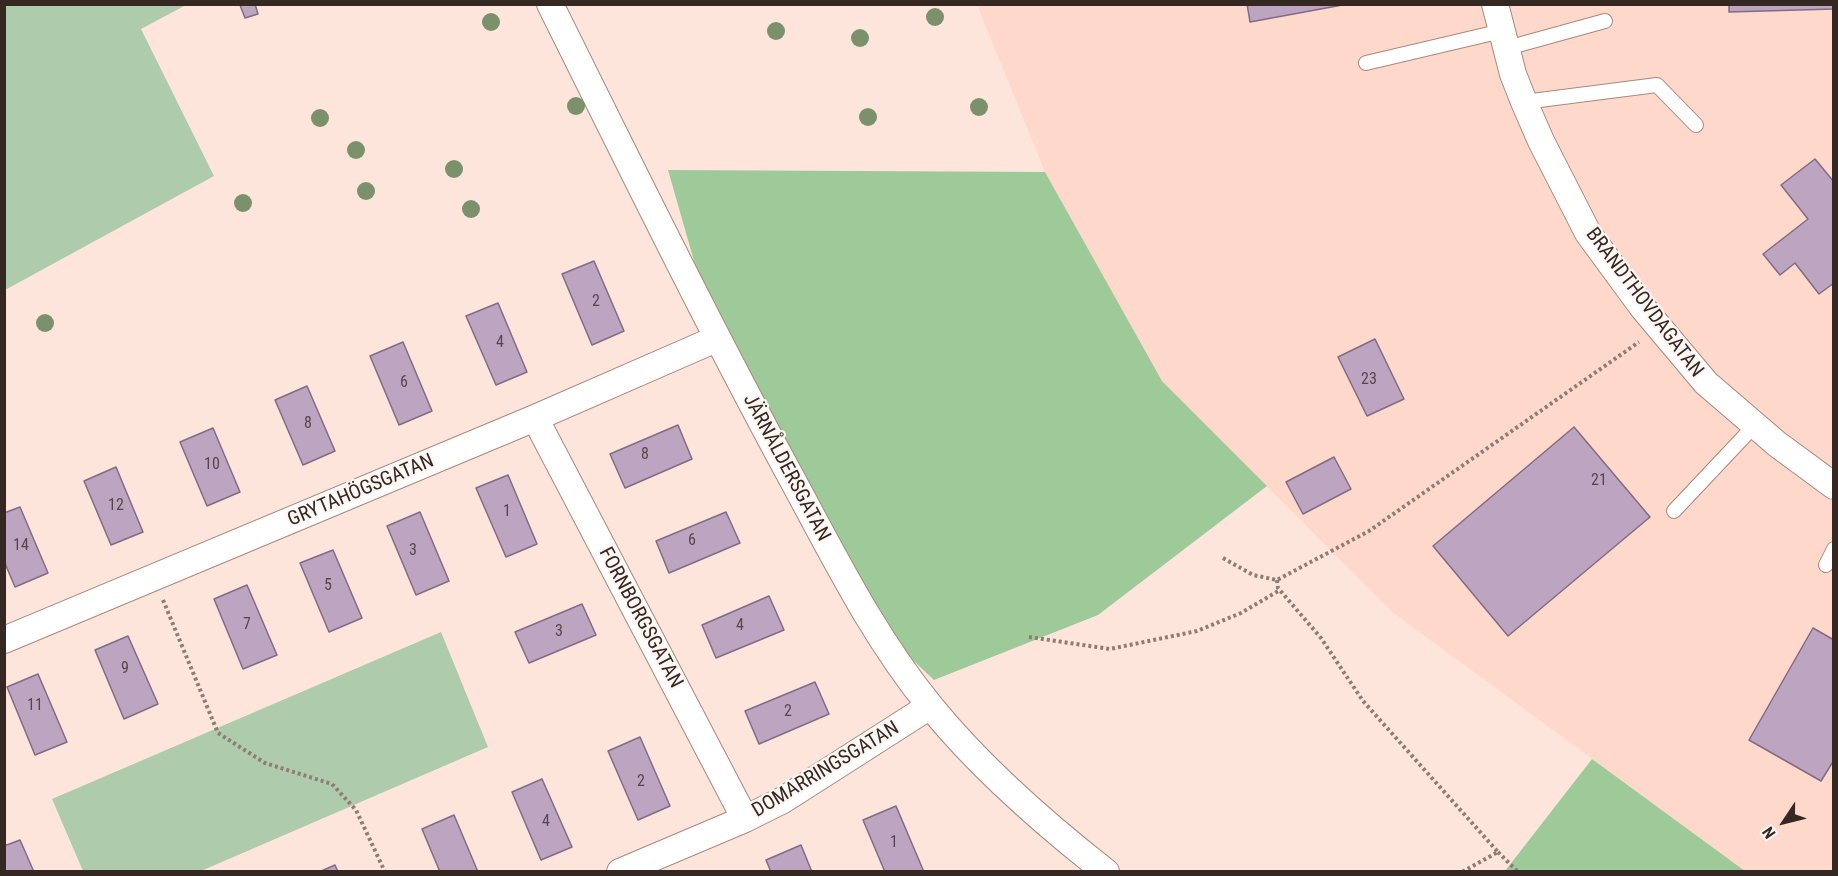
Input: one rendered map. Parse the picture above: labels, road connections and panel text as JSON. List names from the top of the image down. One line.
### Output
{"streets":{"street":["BRANDTHOVDAGATAN","JÄRNÅLDERSGATAN","GRYTAHÖGSGATAN","FORNBORGSGATAN","DOMARRINGSGATAN"]},"crossings":[["JÄRNÅLDERSGATAN","GRYTAHÖGSGATAN"],["JÄRNÅLDERSGATAN","DOMARRINGSGATAN"],["GRYTAHÖGSGATAN","FORNBORGSGATAN"],["FORNBORGSGATAN","DOMARRINGSGATAN"]],"house_numbers":["2","4","23","6","8","8","10","21","12","1","6","14","3","5","7","4","3","9","11","2","2","4","1"],"north":"bottom left"}
